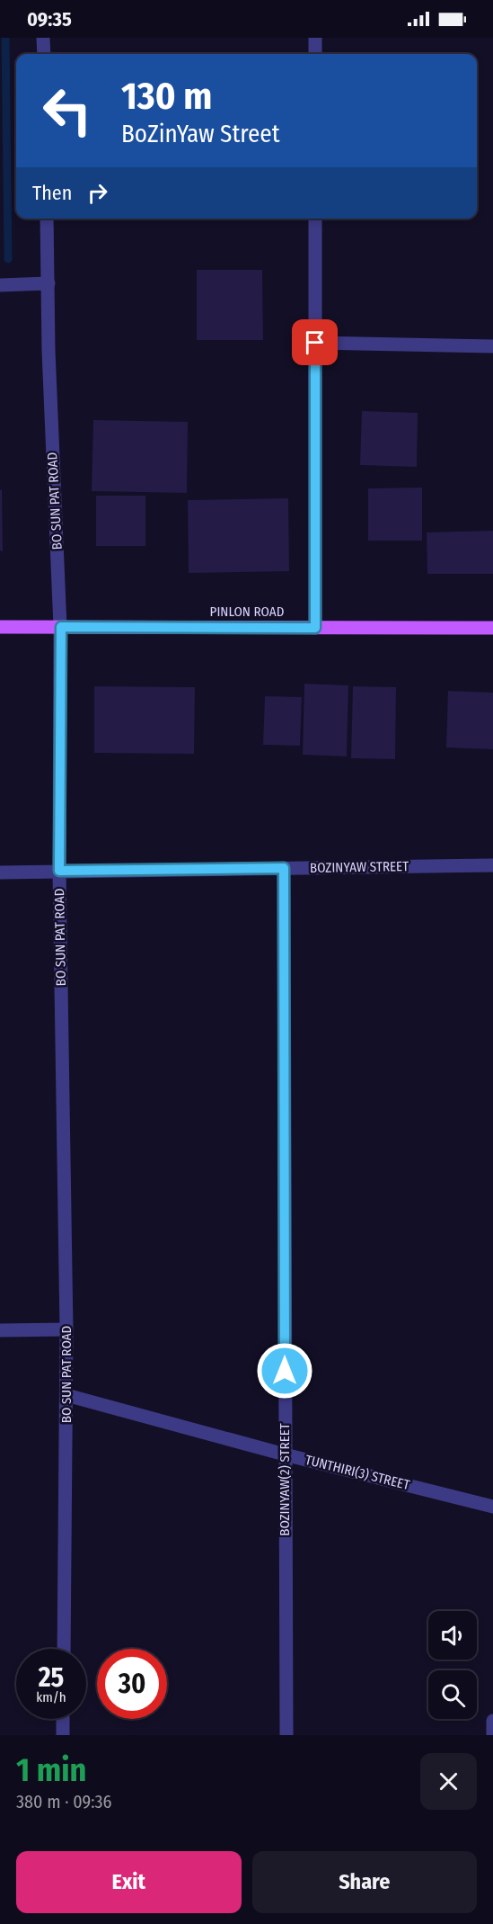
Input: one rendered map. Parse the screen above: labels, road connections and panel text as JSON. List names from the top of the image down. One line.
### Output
{"streets":{"main road":["PINLON ROAD"],"street":["BO SUN PAT ROAD","BOZINYAW STREET","TUNTHIRI(3) STREET","BOZINYAW(2) STREET"]},"crossings":[["BO SUN PAT ROAD","PINLON ROAD"],["BO SUN PAT ROAD","BOZINYAW STREET"],["BO SUN PAT ROAD","TUNTHIRI(3) STREET"],["BOZINYAW STREET","BOZINYAW(2) STREET"],["TUNTHIRI(3) STREET","BOZINYAW(2) STREET"]],"page":{"status":"09:35","turn":["130 m","BoZinYaw Street"],"then":"Then","speed":"25 km/h","limit":"30","heading":["1 min","380 m · 09:36"],"buttons":["Exit","Share"]}}
